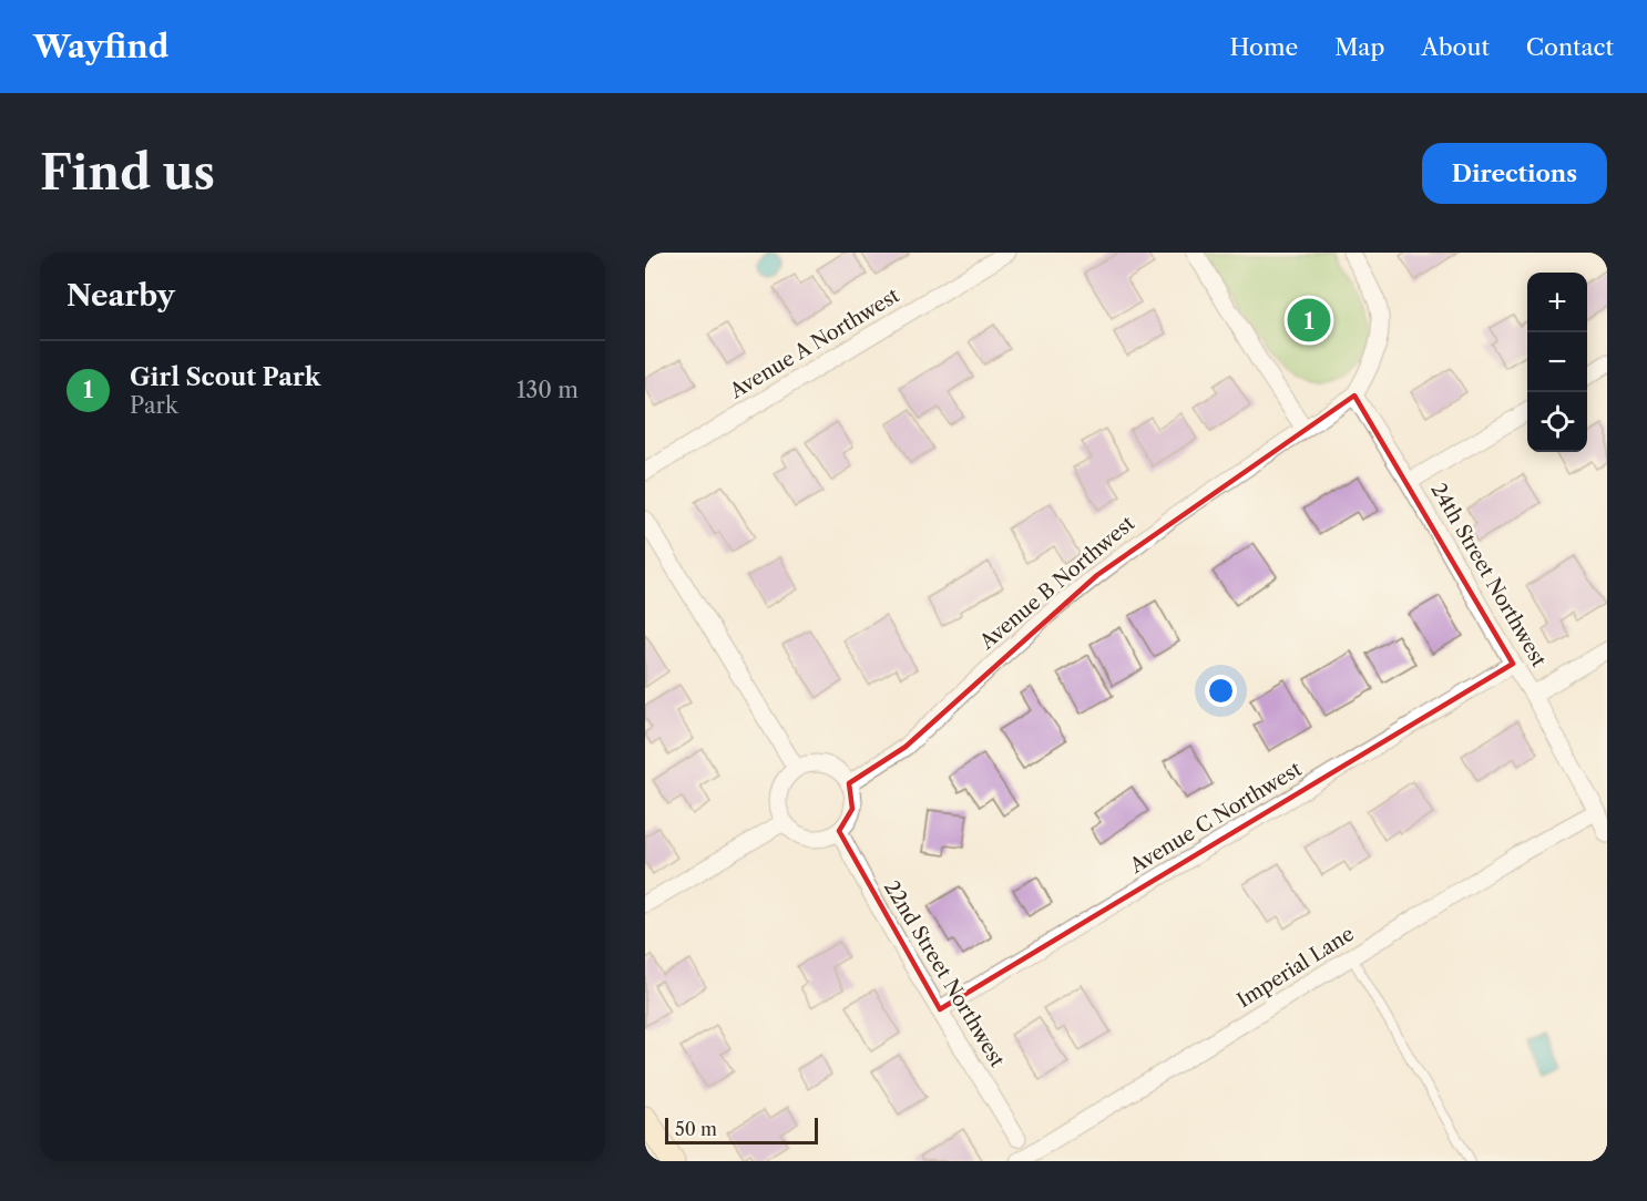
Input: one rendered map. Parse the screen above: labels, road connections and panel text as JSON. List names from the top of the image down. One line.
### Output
{"streets":{"street":["Avenue A Northwest","24th Street Northwest","Avenue B Northwest","Avenue C Northwest","Imperial Lane","22nd Street Northwest"]},"crossings":[["24th Street Northwest","Avenue C Northwest"],["24th Street Northwest","Imperial Lane"],["Avenue B Northwest","22nd Street Northwest"],["Avenue C Northwest","22nd Street Northwest"]],"scale_bar":"50 m","page":{"header":"Wayfind","nav":["Home","Map","About","Contact"],"buttons":"Directions","title":"Find us","heading":"Nearby","map_buttons":["+","−"],"pins":"1","list":[{"mark":"1","name":"Girl Scout Park","note":"Park","value":"130 m"}],"scale":"50 m"}}
